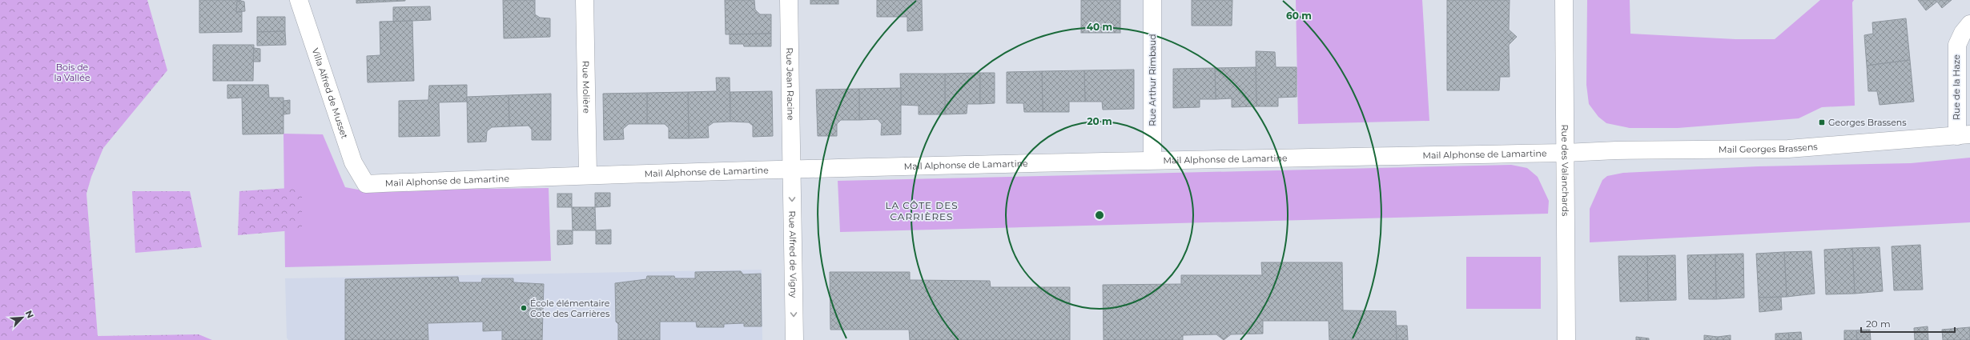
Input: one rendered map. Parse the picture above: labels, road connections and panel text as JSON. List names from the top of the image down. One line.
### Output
{"streets":{"street":["Rue Arthur Rimbaud","Rue Jean Racine","Rue Molière","Rue de la Haze","Villa Alfred de Musset","Mail Georges Brassens","Mail Alphonse de Lamartine","Rue des Valanchards","Rue Alfred de Vigny"]},"crossings":[["Rue Arthur Rimbaud","Mail Alphonse de Lamartine"],["Rue Jean Racine","Mail Alphonse de Lamartine"],["Rue Jean Racine","Rue Alfred de Vigny"],["Rue Molière","Mail Alphonse de Lamartine"],["Rue de la Haze","Mail Georges Brassens"],["Villa Alfred de Musset","Mail Alphonse de Lamartine"],["Mail Georges Brassens","Mail Alphonse de Lamartine"],["Mail Georges Brassens","Rue des Valanchards"],["Mail Alphonse de Lamartine","Rue des Valanchards"],["Mail Alphonse de Lamartine","Rue Alfred de Vigny"]],"one_way":["Rue Alfred de Vigny"],"districts":["LA CÔTE DES CARRIÈRES"],"parks":["Bois de la Vallée"],"places":{"transit":["Georges Brassens"],"other":["École élémentaire Cote des Carrières"]},"scale_bar":"20 m","north":"top right","rings":["60 m","40 m","20 m"]}
